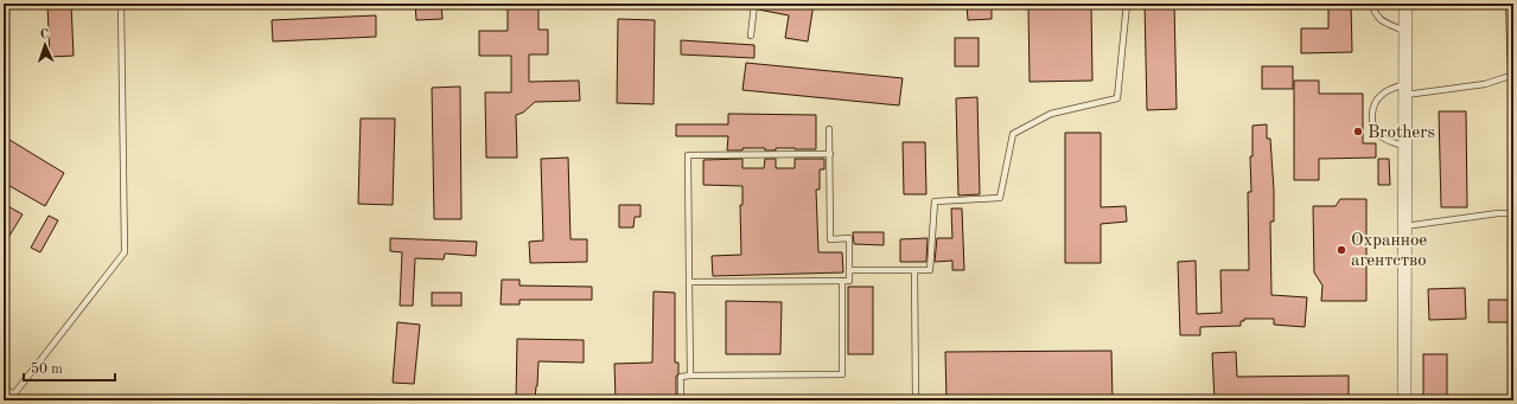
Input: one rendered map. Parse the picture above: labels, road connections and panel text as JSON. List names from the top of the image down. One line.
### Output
{"places":["Brothers","Охранное агентство"],"scale_bar":"50 m","north":"top"}
